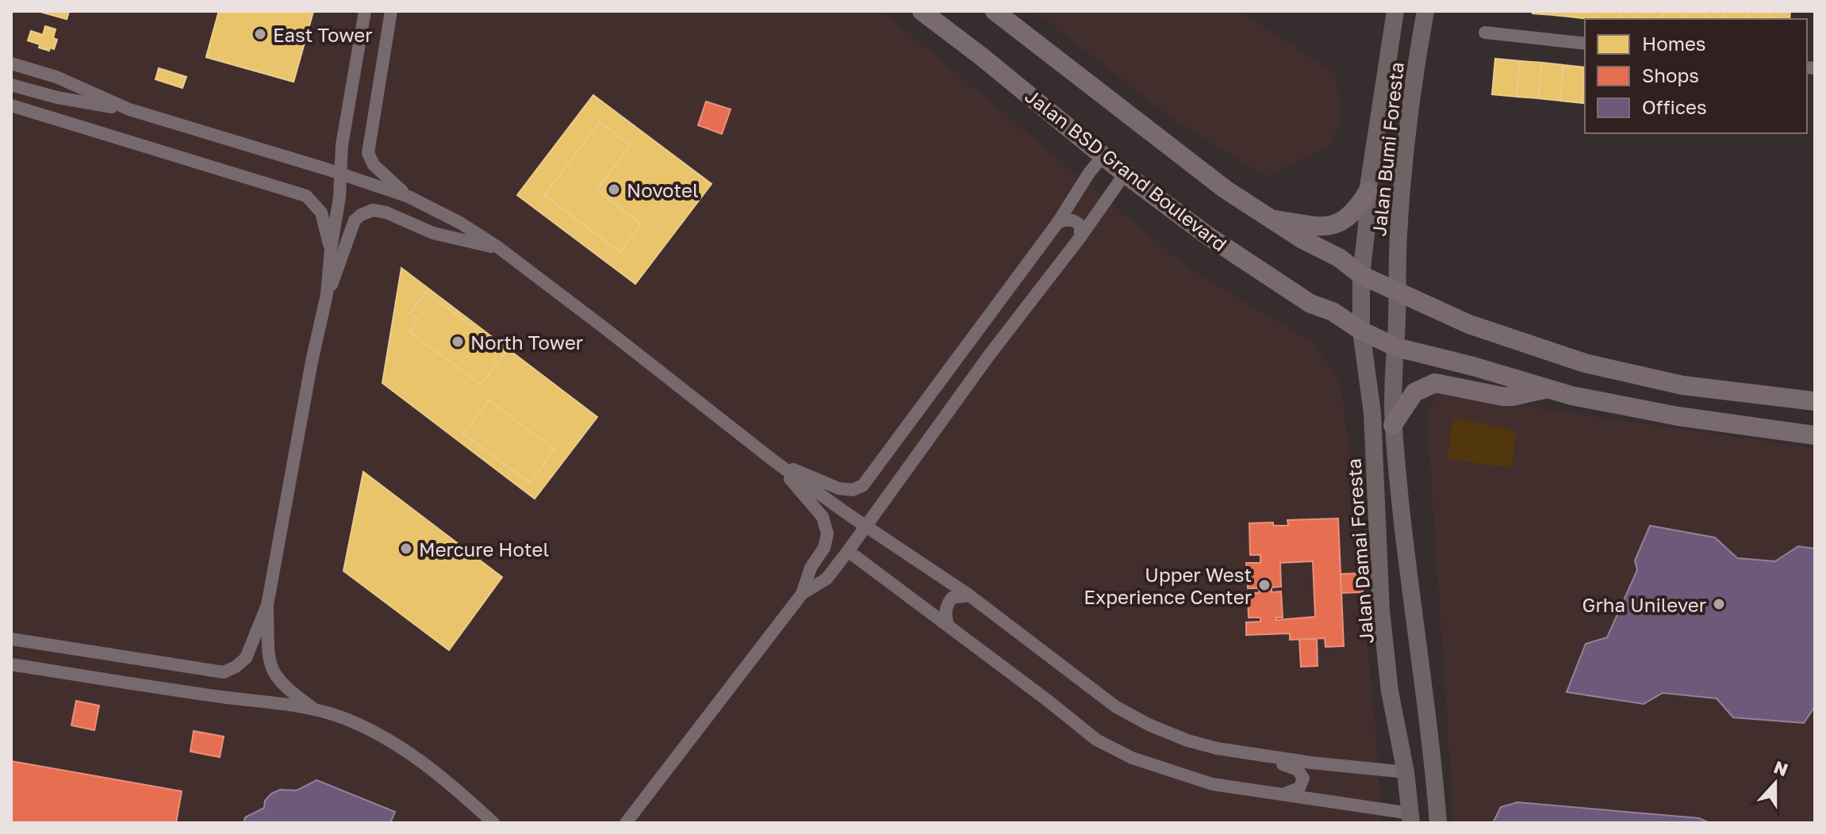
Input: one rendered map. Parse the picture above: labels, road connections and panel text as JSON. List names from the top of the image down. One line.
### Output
{"streets":{"main road":["Jalan Bumi Foresta","Jalan BSD Grand Boulevard","Jalan Damai Foresta"]},"crossings":[["Jalan Bumi Foresta","Jalan Damai Foresta"],["Jalan BSD Grand Boulevard","Jalan Damai Foresta"]],"places":["East Tower","Novotel","North Tower","Mercure Hotel","Upper West Experience Center","Grha Unilever"],"legend":["Homes","Shops","Offices"],"north":"top"}
